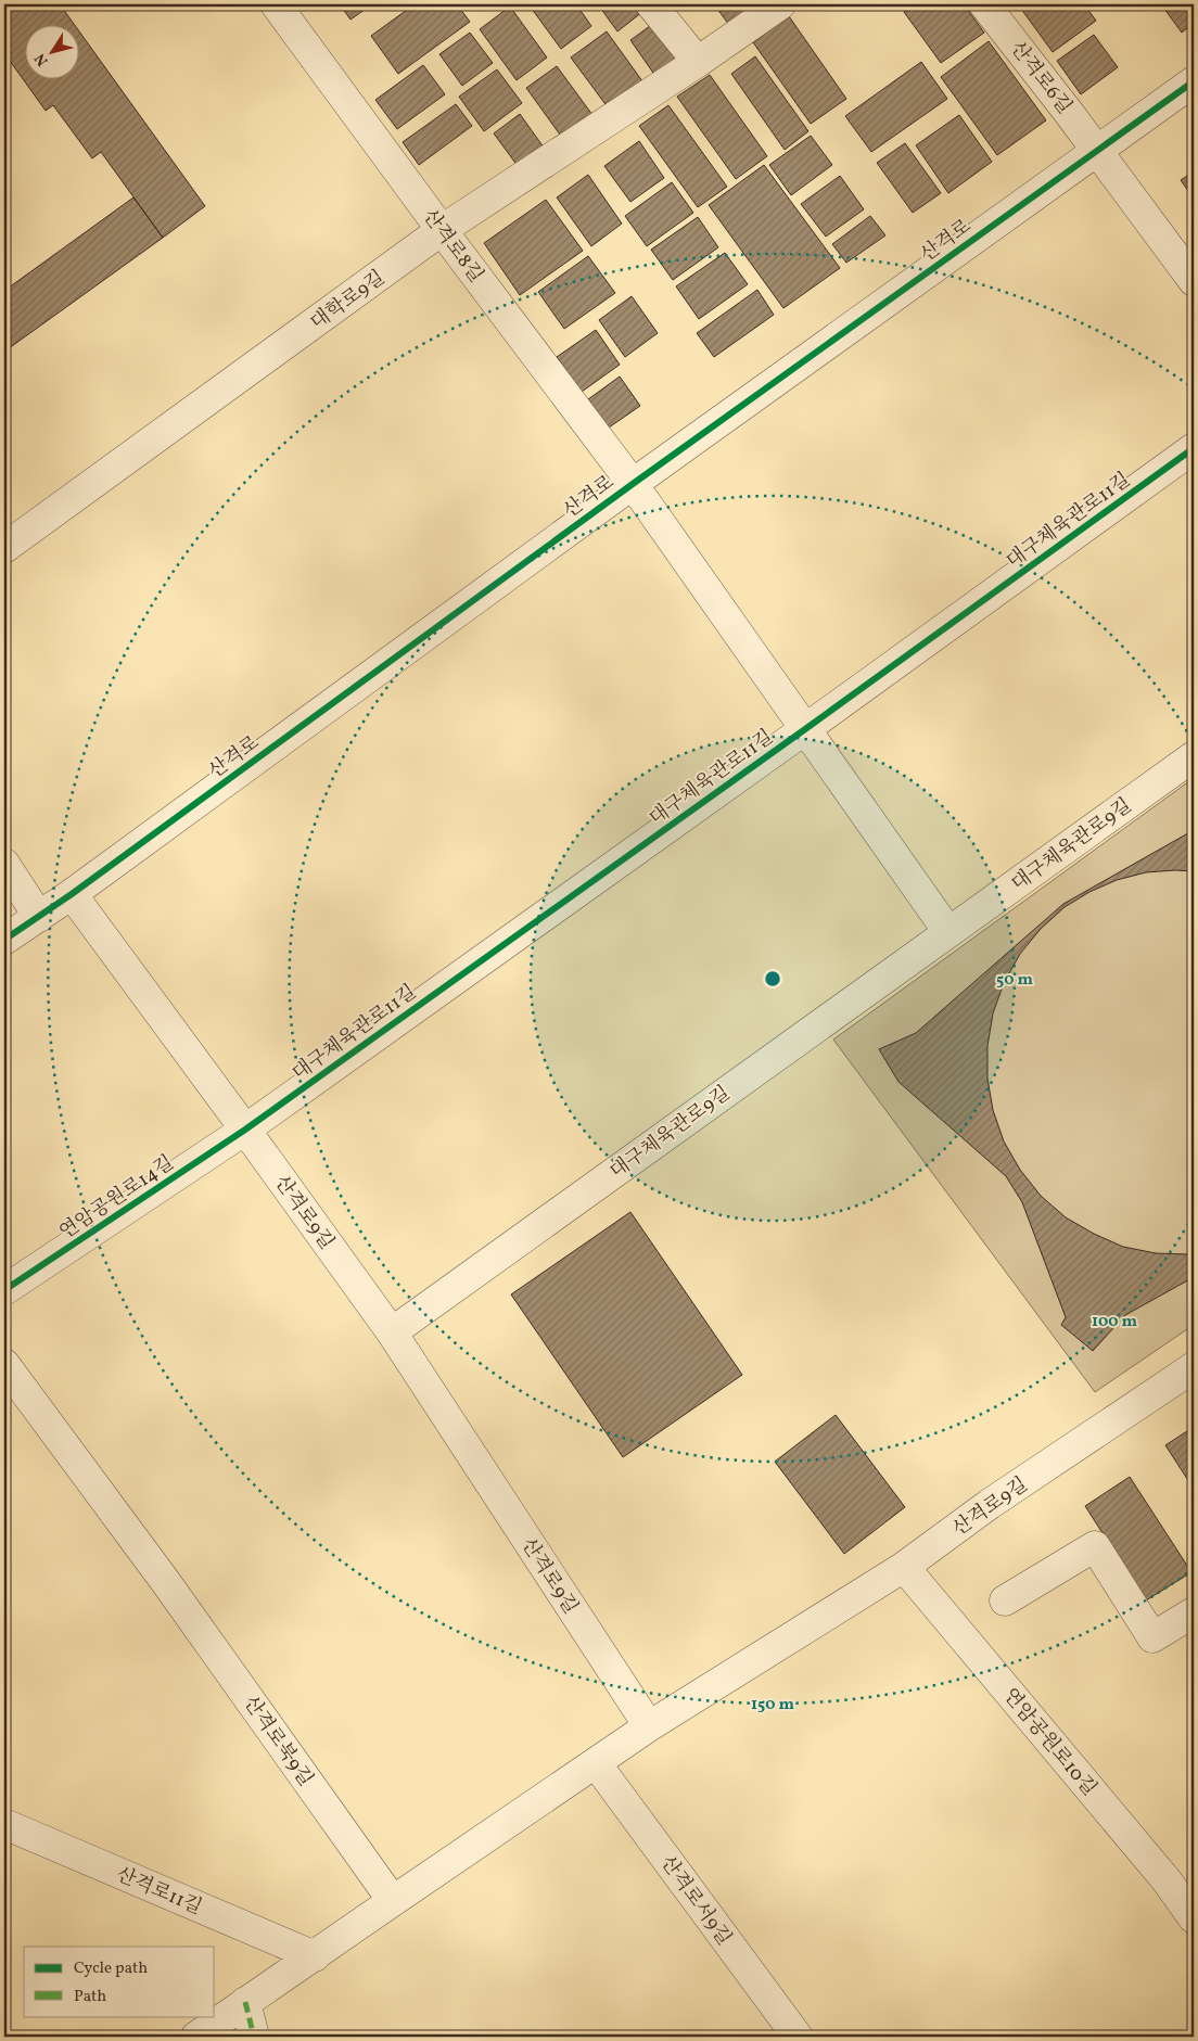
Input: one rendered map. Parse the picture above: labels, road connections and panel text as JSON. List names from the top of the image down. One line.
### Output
{"streets":{"street":["산격로6길","산격로","산격로8길","대학로9길","대구체육관로11길","대구체육관로9길","연암공원로14길","산격로9길","산격로북9길","연암공원로10길","산격로11길","산격로서9길"]},"crossings":[["산격로6길","산격로"],["산격로","산격로8길"],["산격로","대구체육관로11길"],["산격로","산격로9길"],["산격로8길","대학로9길"],["대구체육관로11길","연암공원로14길"],["대구체육관로11길","산격로9길"],["대구체육관로9길","산격로9길"],["연암공원로14길","산격로9길"],["산격로9길","연암공원로10길"]],"legend":["Cycle path","Path"],"north":"bottom left","rings":["50 m","100 m","150 m"]}
